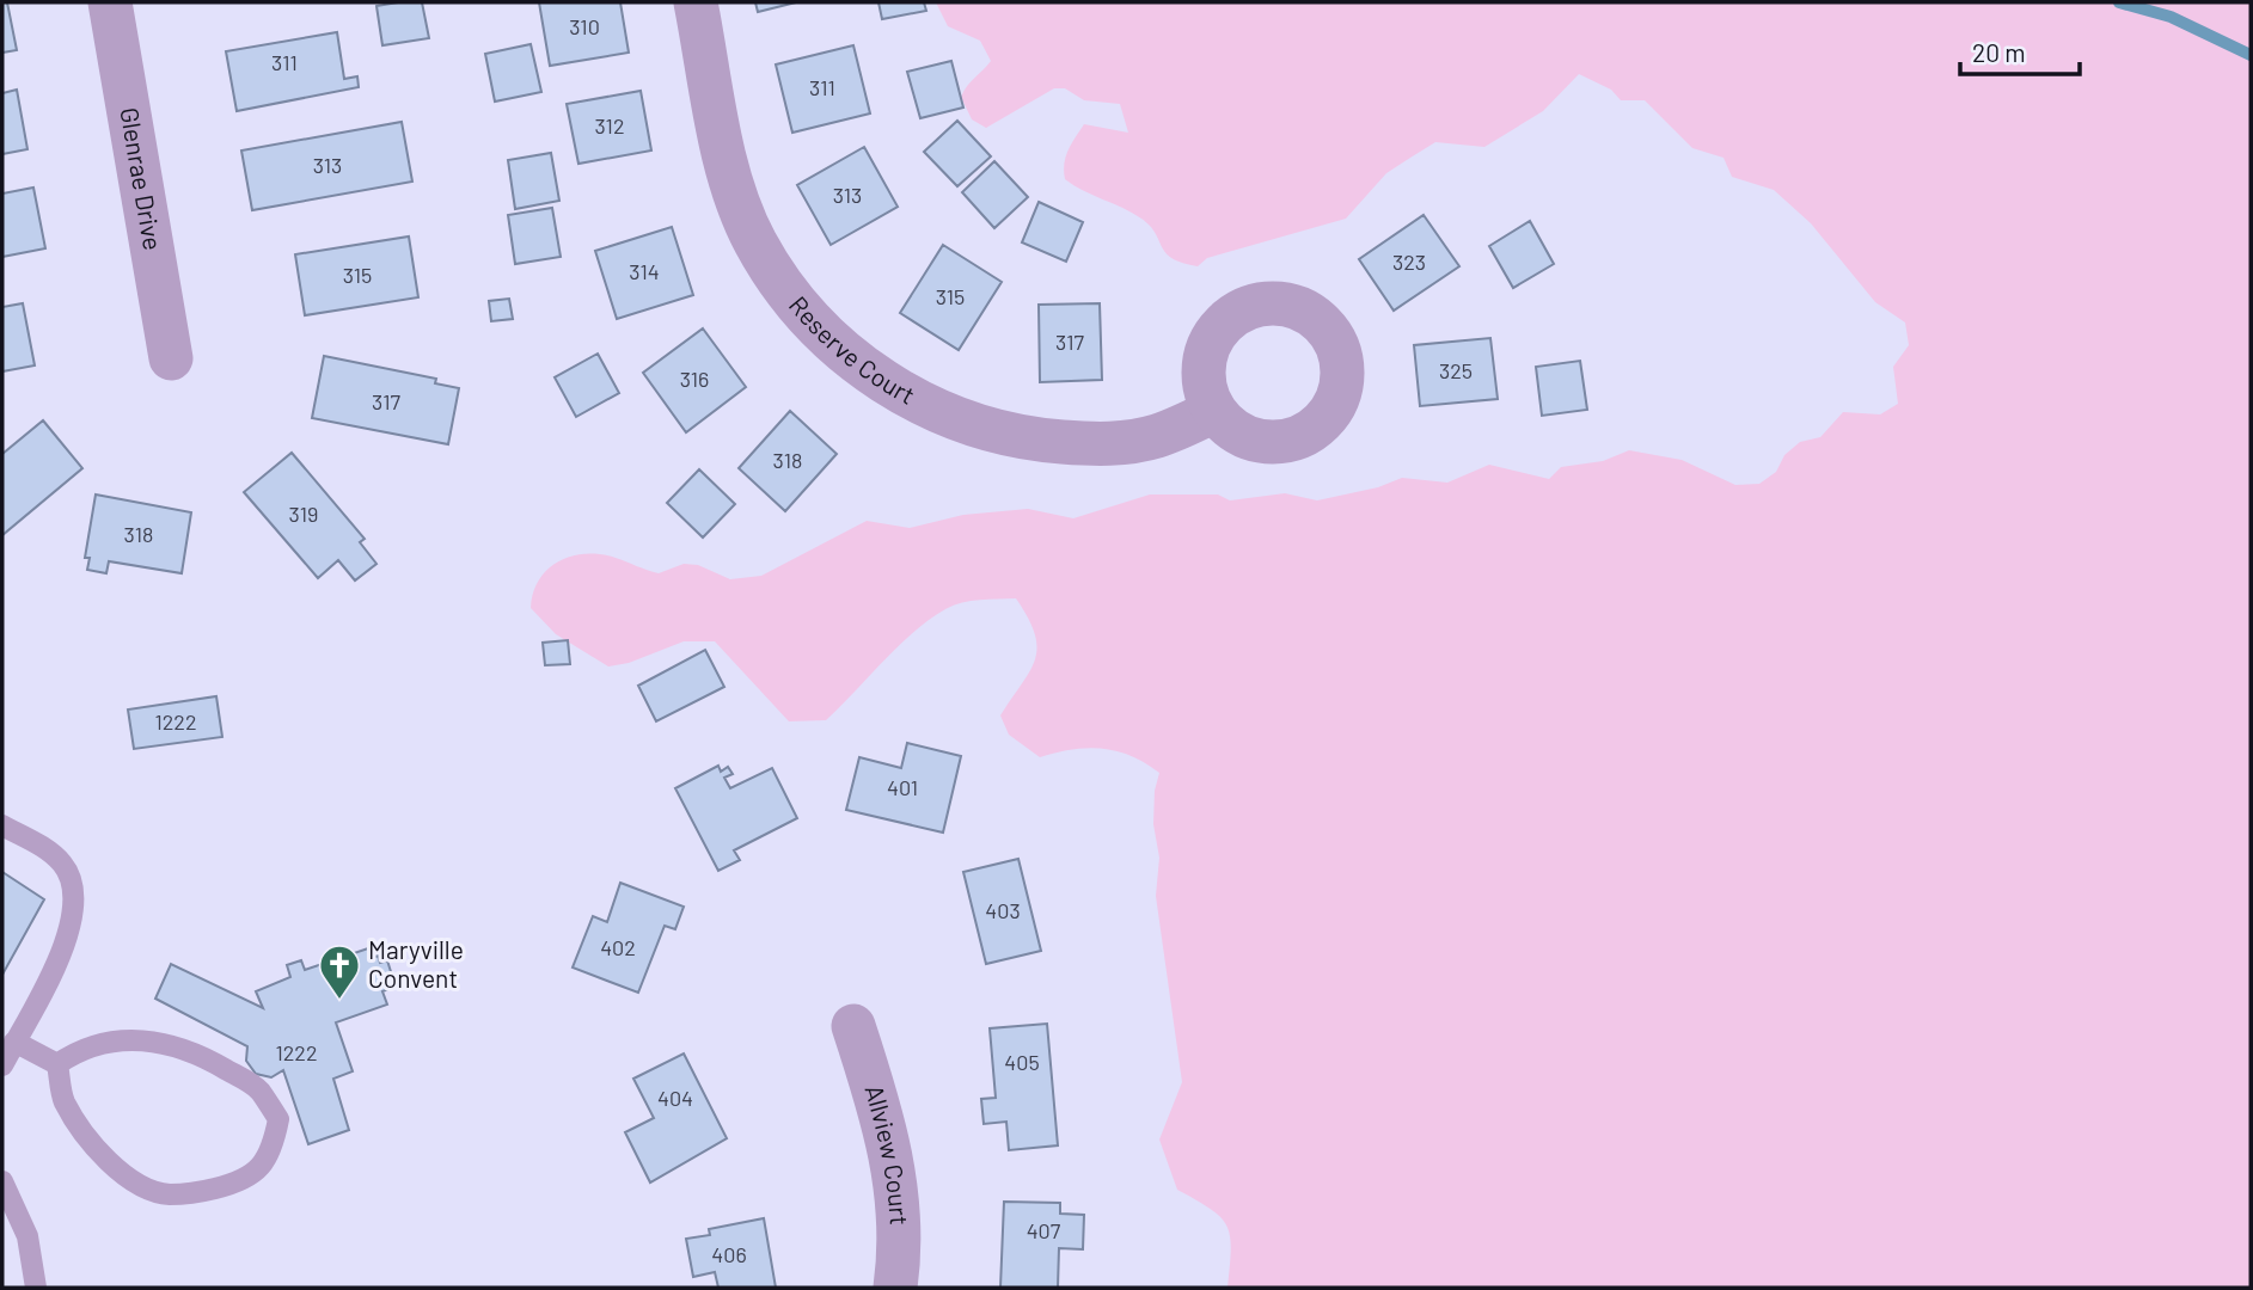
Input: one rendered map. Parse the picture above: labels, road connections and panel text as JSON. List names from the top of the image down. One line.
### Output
{"streets":{"street":["Glenrae Drive","Reserve Court","Allview Court"]},"places":{"church":["Maryville Convent"]},"house_numbers":["310","311","311","312","313","313","323","314","315","315","317","325","316","317","318","319","318","1222","401","403","402","1222","405","404","407","406"],"scale_bar":"20 m"}
